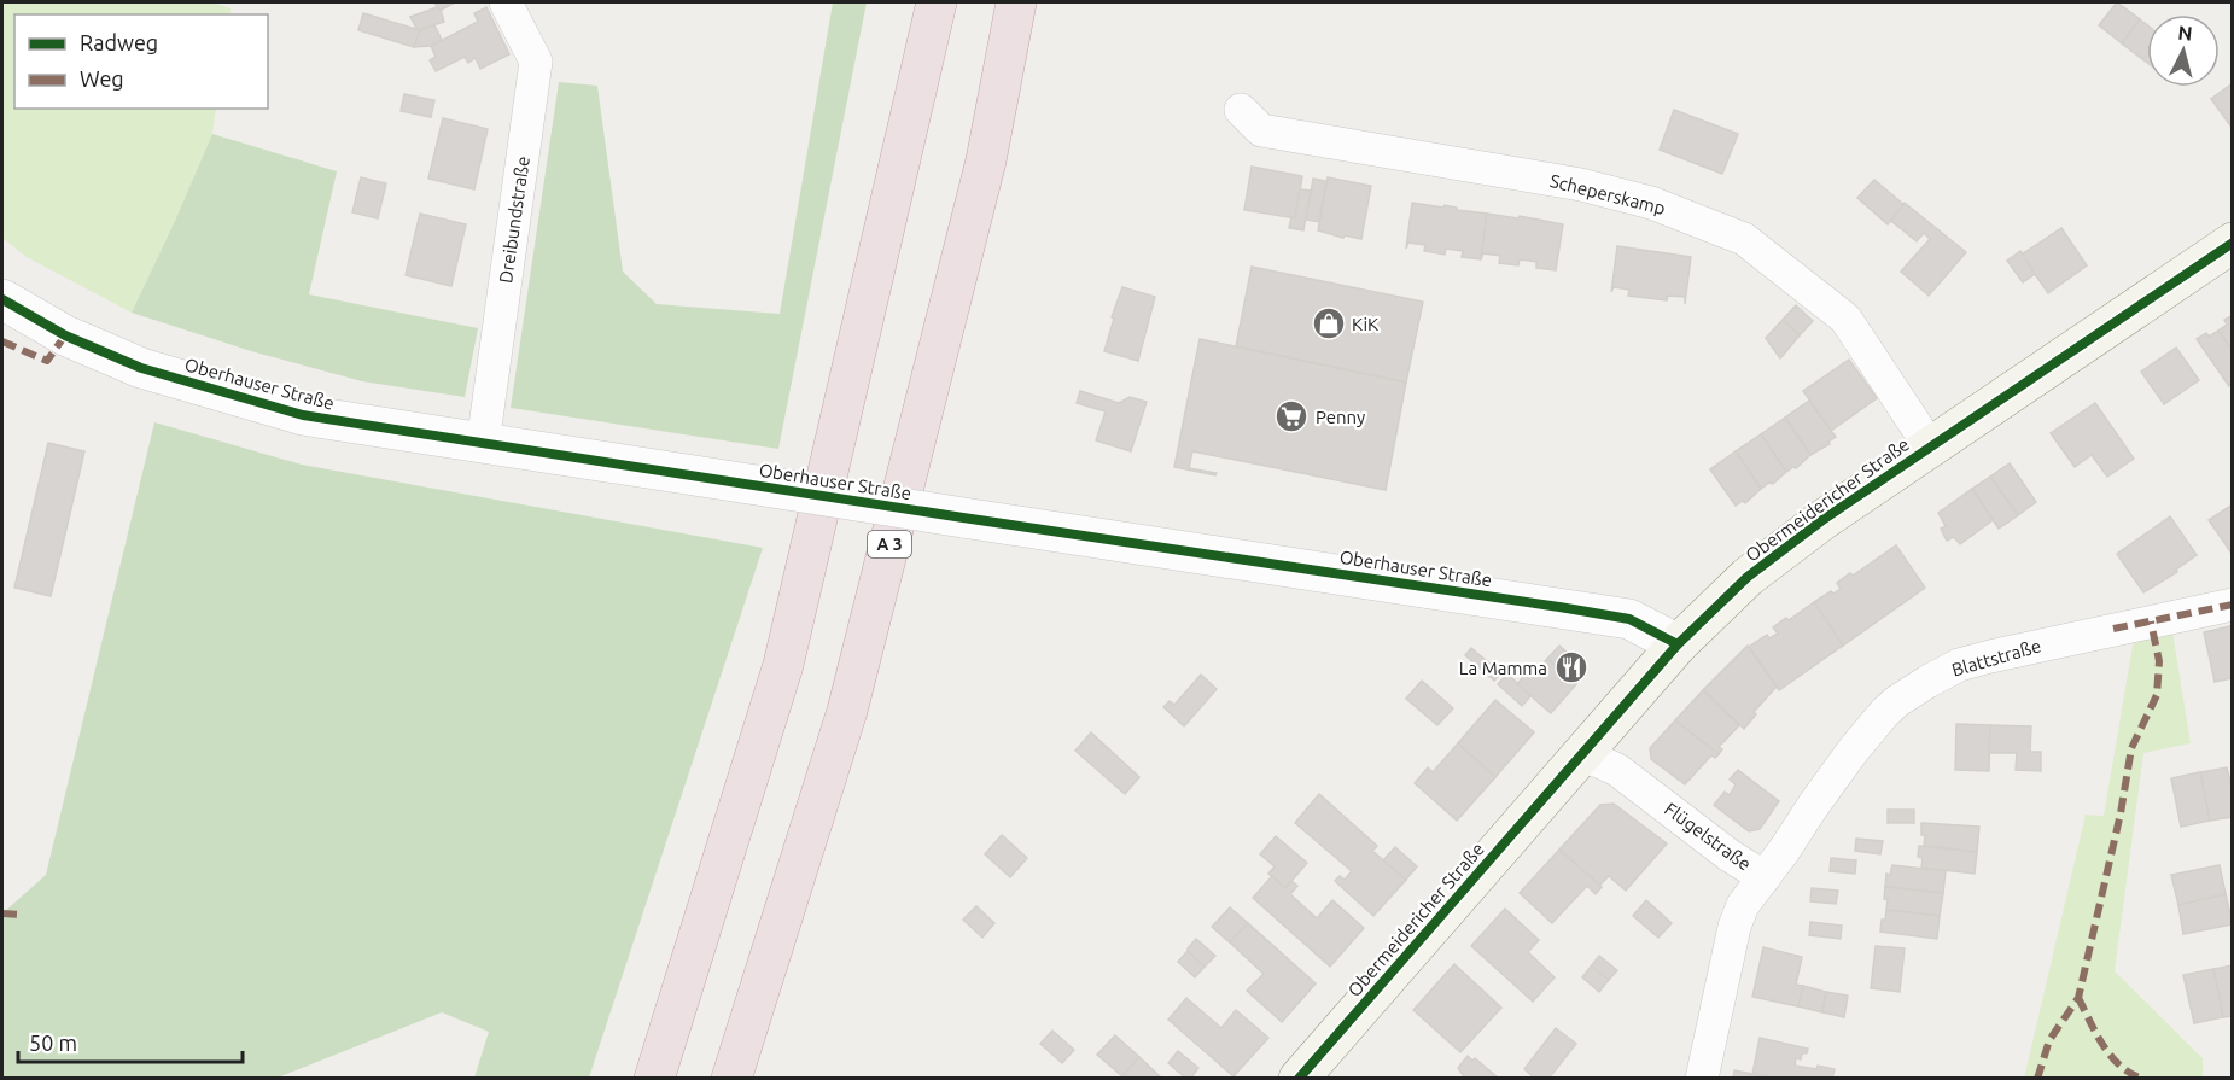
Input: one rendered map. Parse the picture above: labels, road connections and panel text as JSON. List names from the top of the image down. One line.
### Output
{"streets":{"highway":["A 3"],"main road":["Obermeidericher Straße"],"street":["Scheperskamp","Dreibundstraße","Oberhauser Straße","Blattstraße","Flügelstraße"]},"crossings":[["Scheperskamp","Obermeidericher Straße"],["Dreibundstraße","Oberhauser Straße"],["Oberhauser Straße","Obermeidericher Straße"],["Obermeidericher Straße","Flügelstraße"],["Blattstraße","Flügelstraße"]],"places":{"shop":["KiK"],"supermarket":["Penny"],"restaurant":["La Mamma"]},"legend":["Radweg","Weg"],"scale_bar":"50 m","north":"top"}
